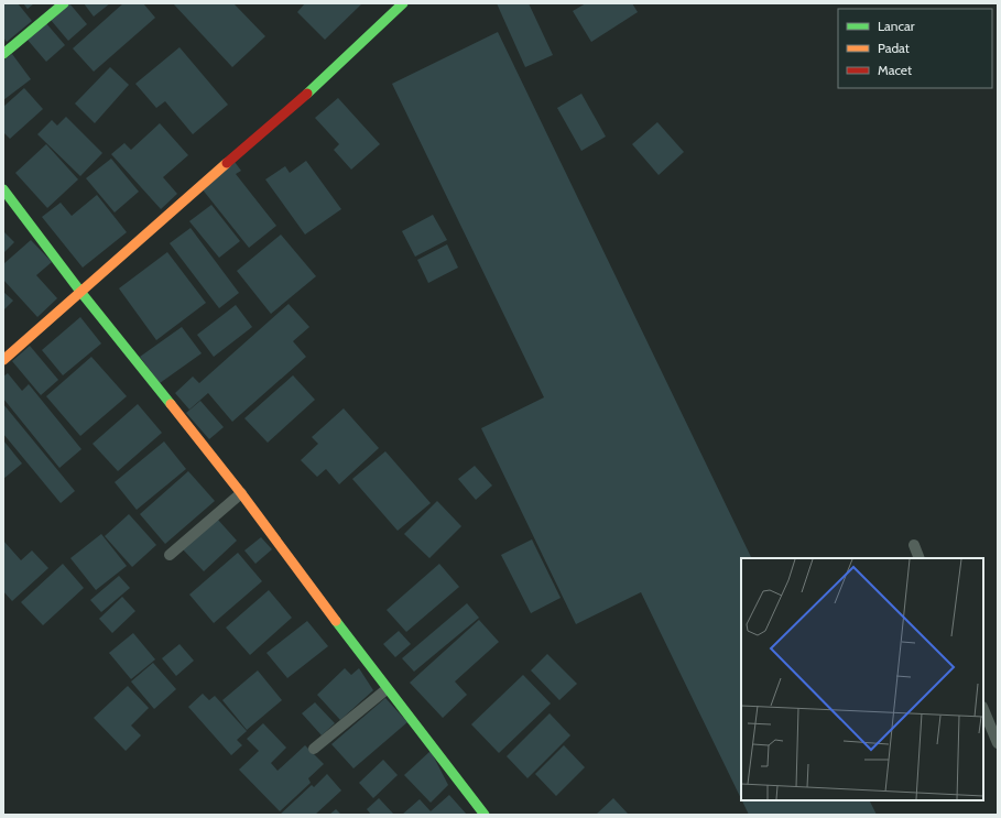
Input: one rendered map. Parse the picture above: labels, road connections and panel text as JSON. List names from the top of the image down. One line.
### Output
{"legend":["Lancar","Padat","Macet"]}
